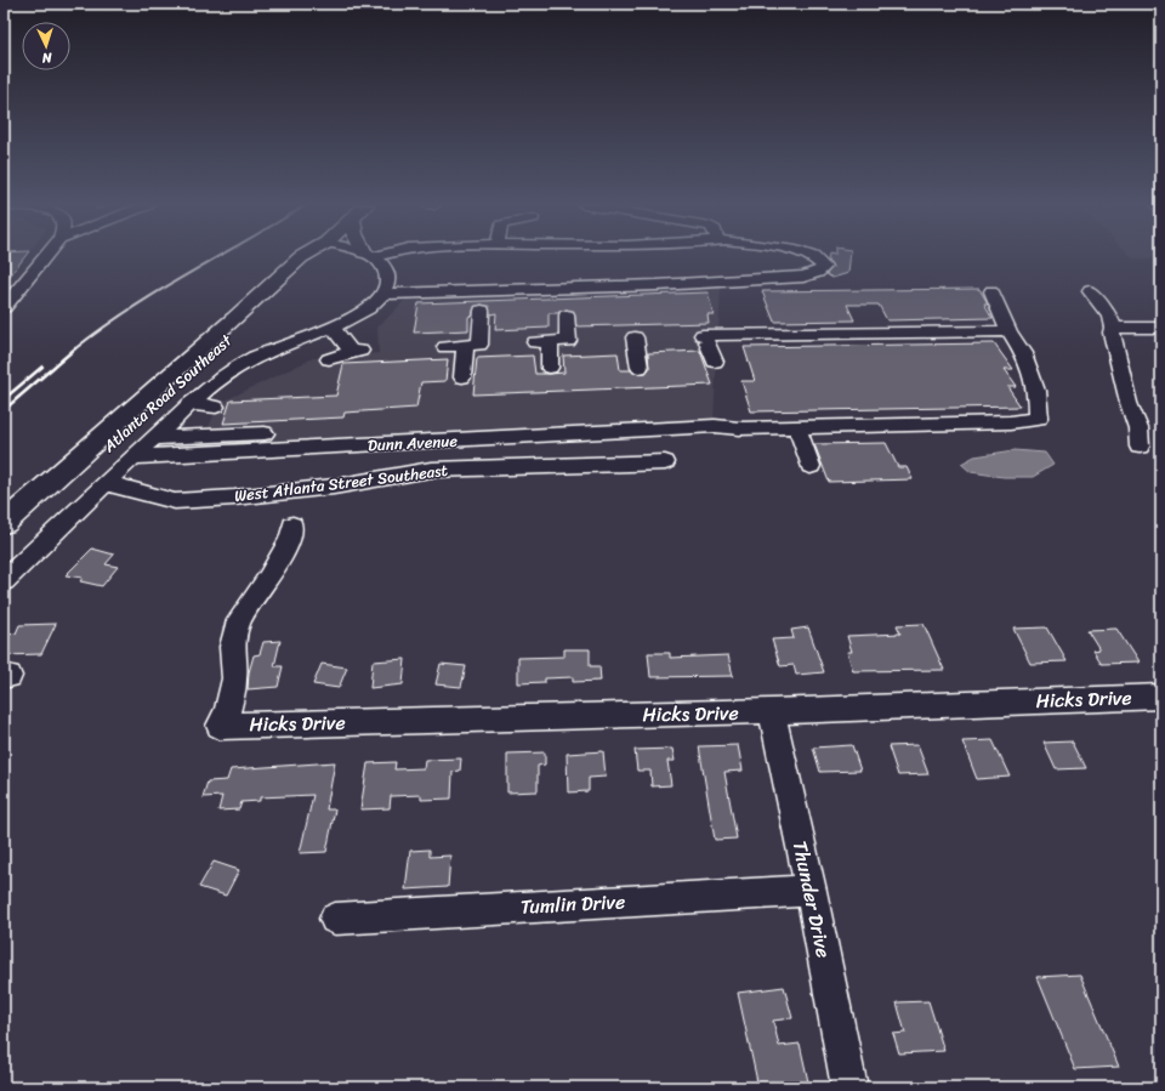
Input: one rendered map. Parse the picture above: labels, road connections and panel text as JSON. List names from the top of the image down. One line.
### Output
{"streets":{"main road":["Atlanta Road Southeast"],"street":["Dunn Avenue","West Atlanta Street Southeast","Hicks Drive","Thunder Drive","Tumlin Drive"]},"crossings":[["Hicks Drive","Thunder Drive"],["Thunder Drive","Tumlin Drive"]],"north":"bottom"}
